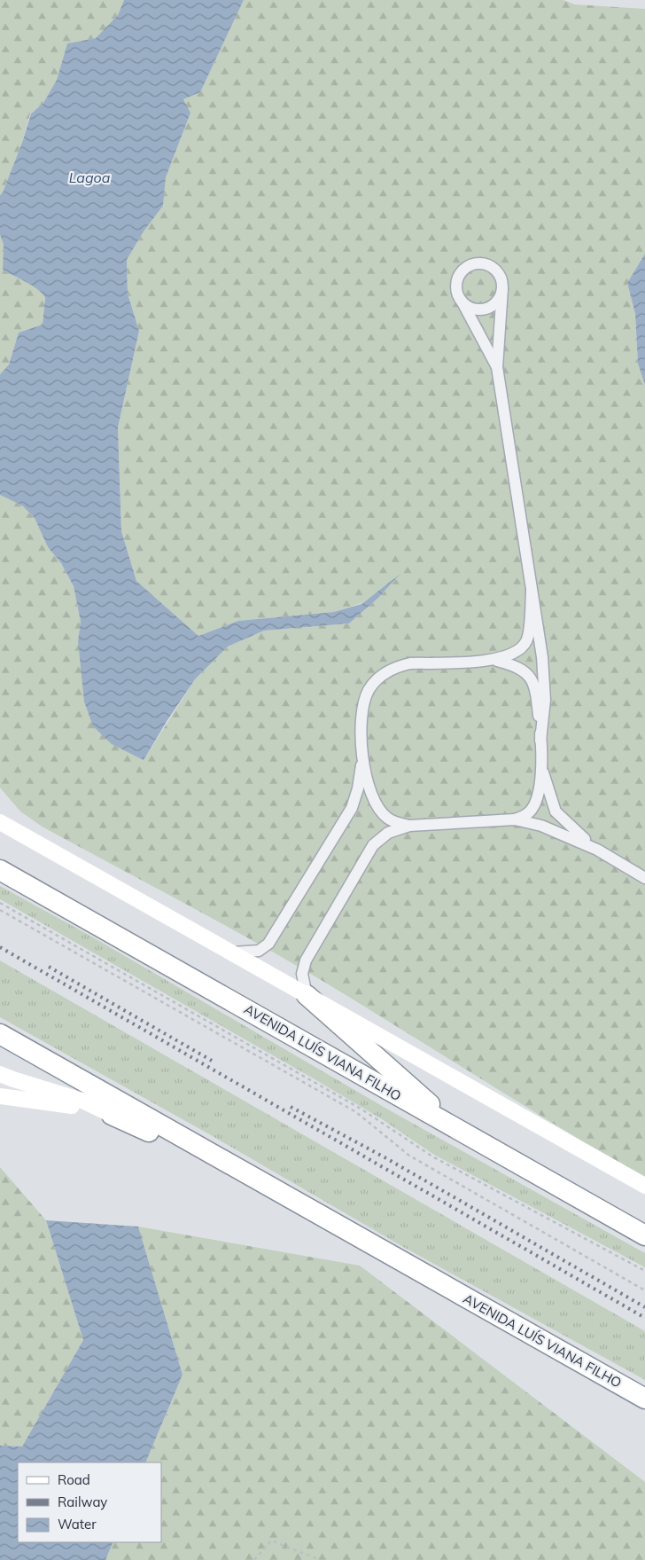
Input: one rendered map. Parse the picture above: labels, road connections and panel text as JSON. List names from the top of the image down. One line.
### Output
{"streets":{"highway":["AVENIDA LUÍS VIANA FILHO"]},"water":["Lagoa"],"legend":["Road","Railway","Water"]}
